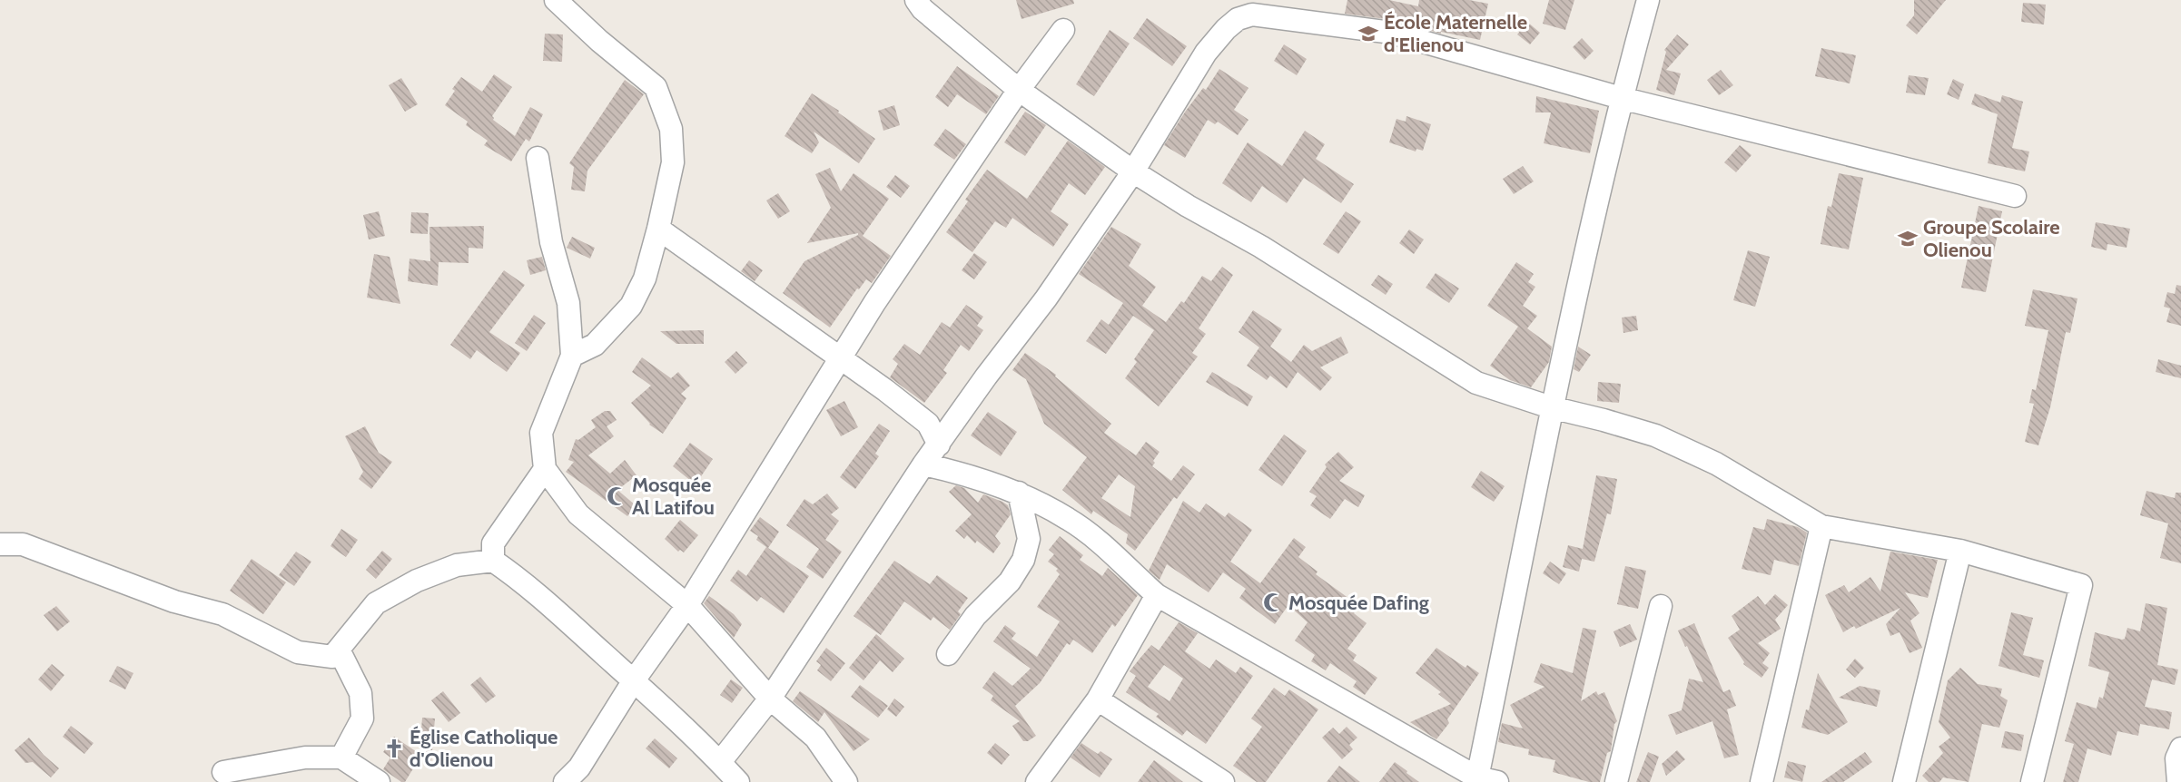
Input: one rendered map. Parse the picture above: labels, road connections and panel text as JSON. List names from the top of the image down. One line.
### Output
{"places":{"school or university":["École Maternelle d'Elienou","Groupe Scolaire Olienou"],"mosque":["Mosquée Al Latifou","Mosquée Dafing"],"church":["Église Catholique d'Olienou"]}}
